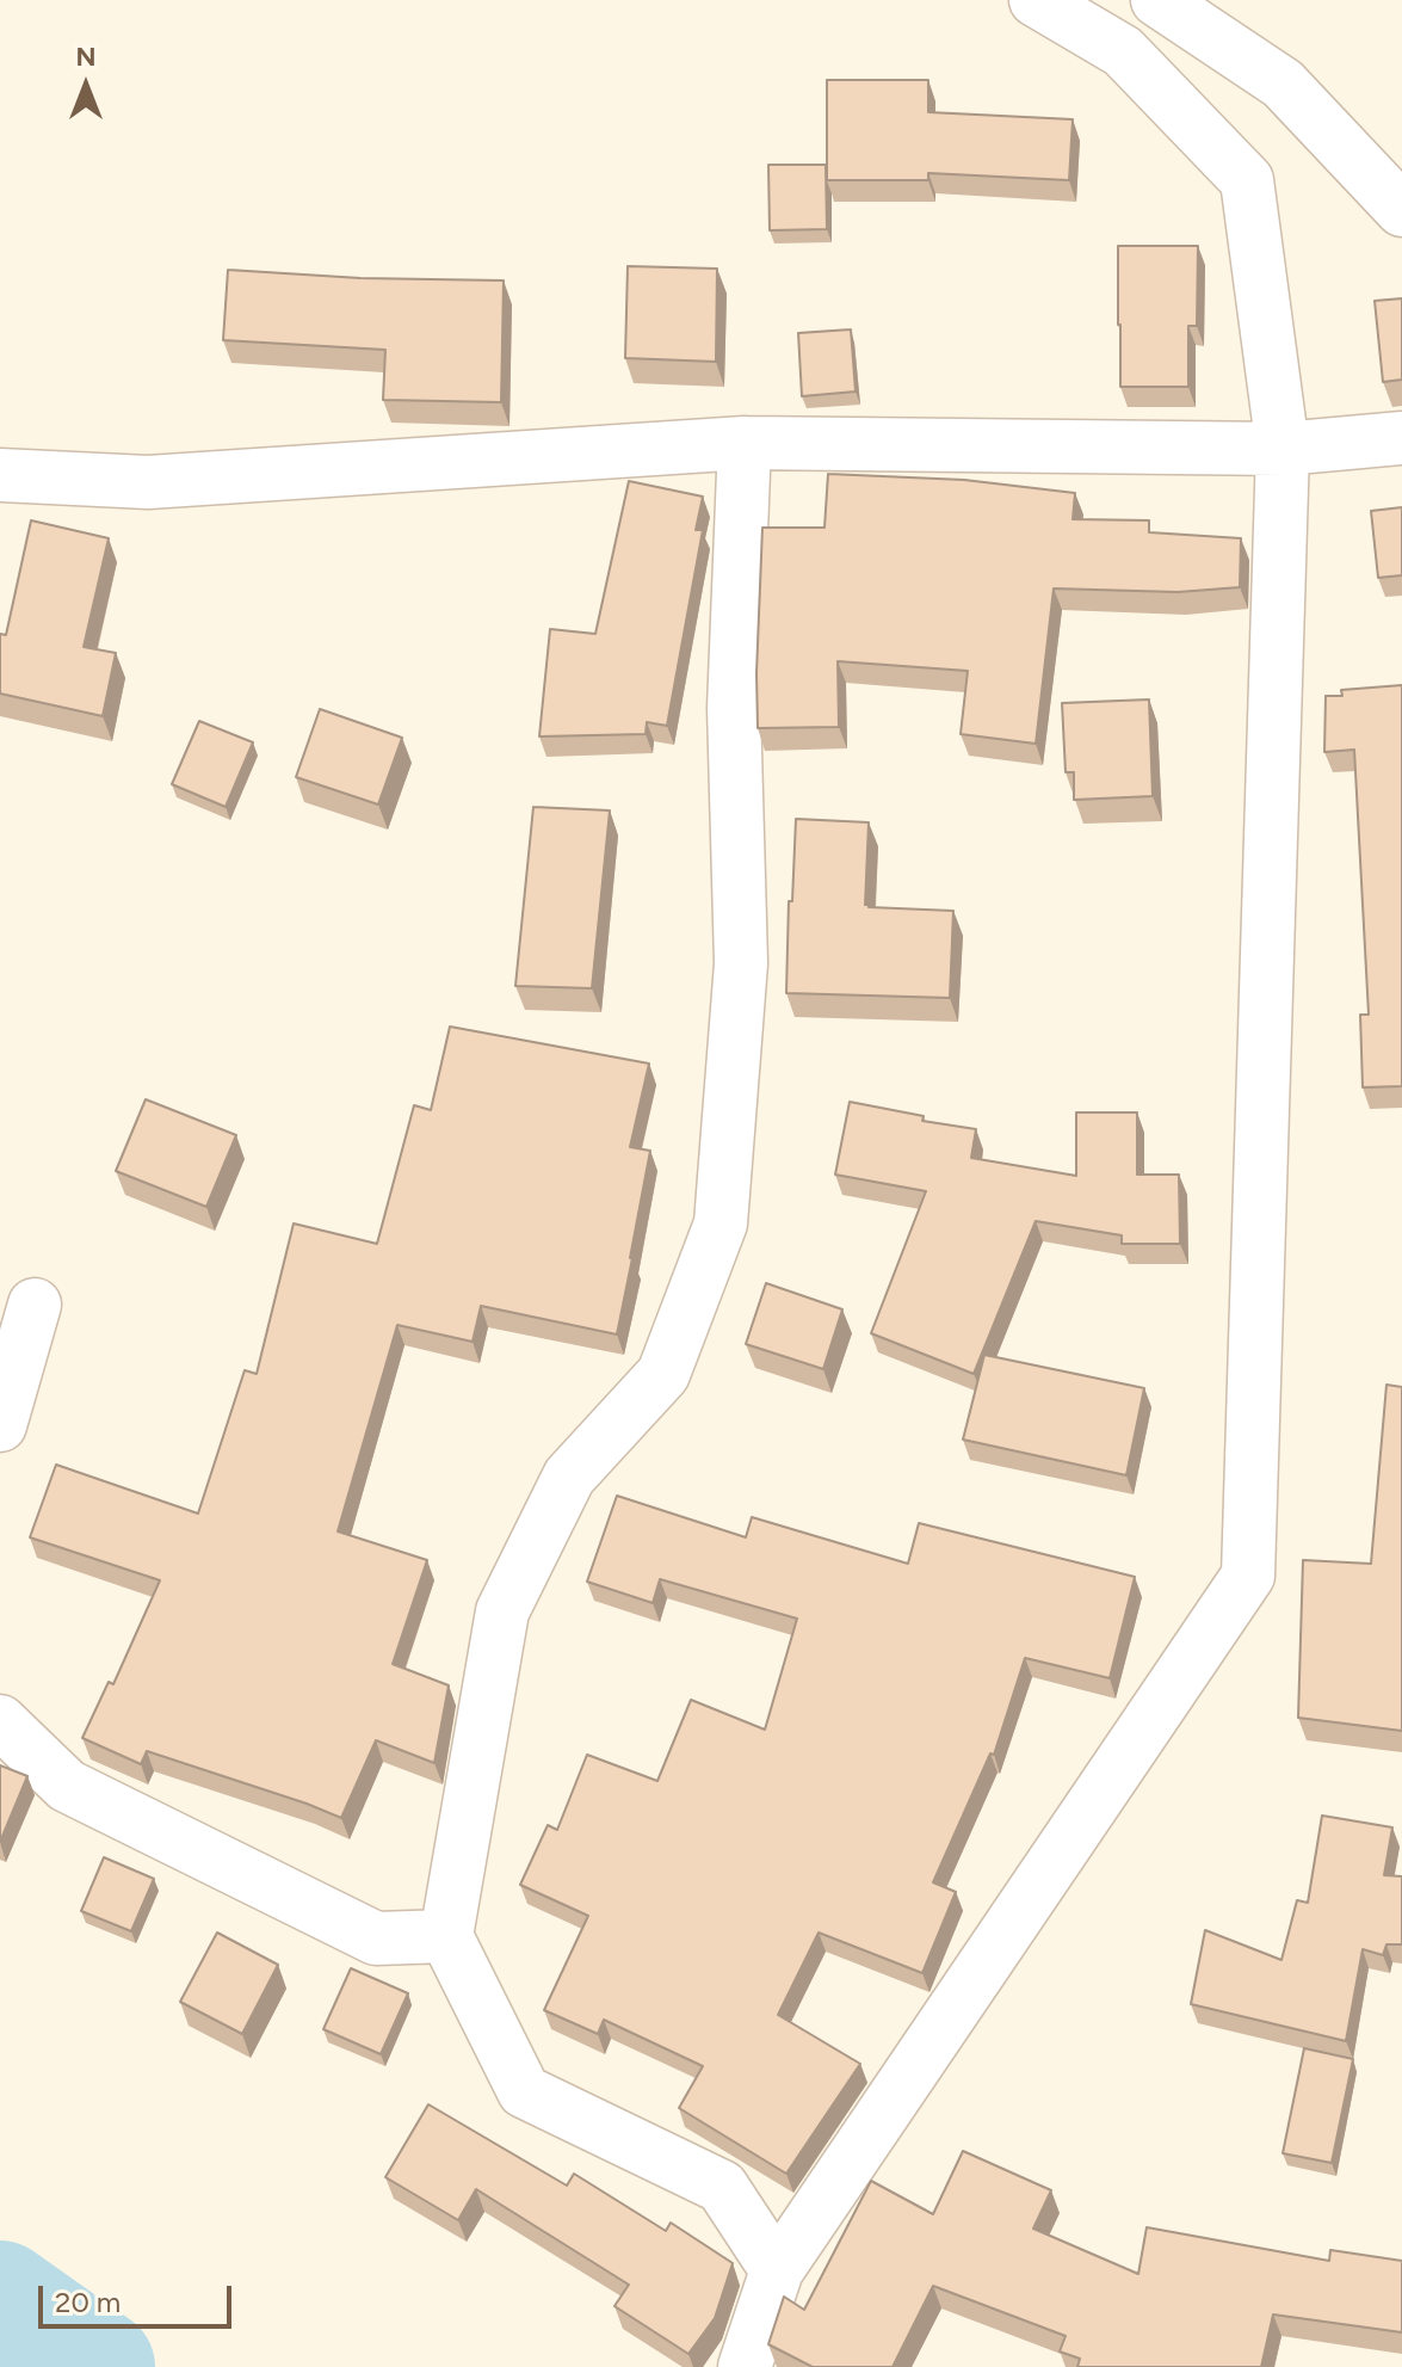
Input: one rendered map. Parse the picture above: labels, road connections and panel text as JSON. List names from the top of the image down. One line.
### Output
{"scale_bar":"20 m","north":"top"}
